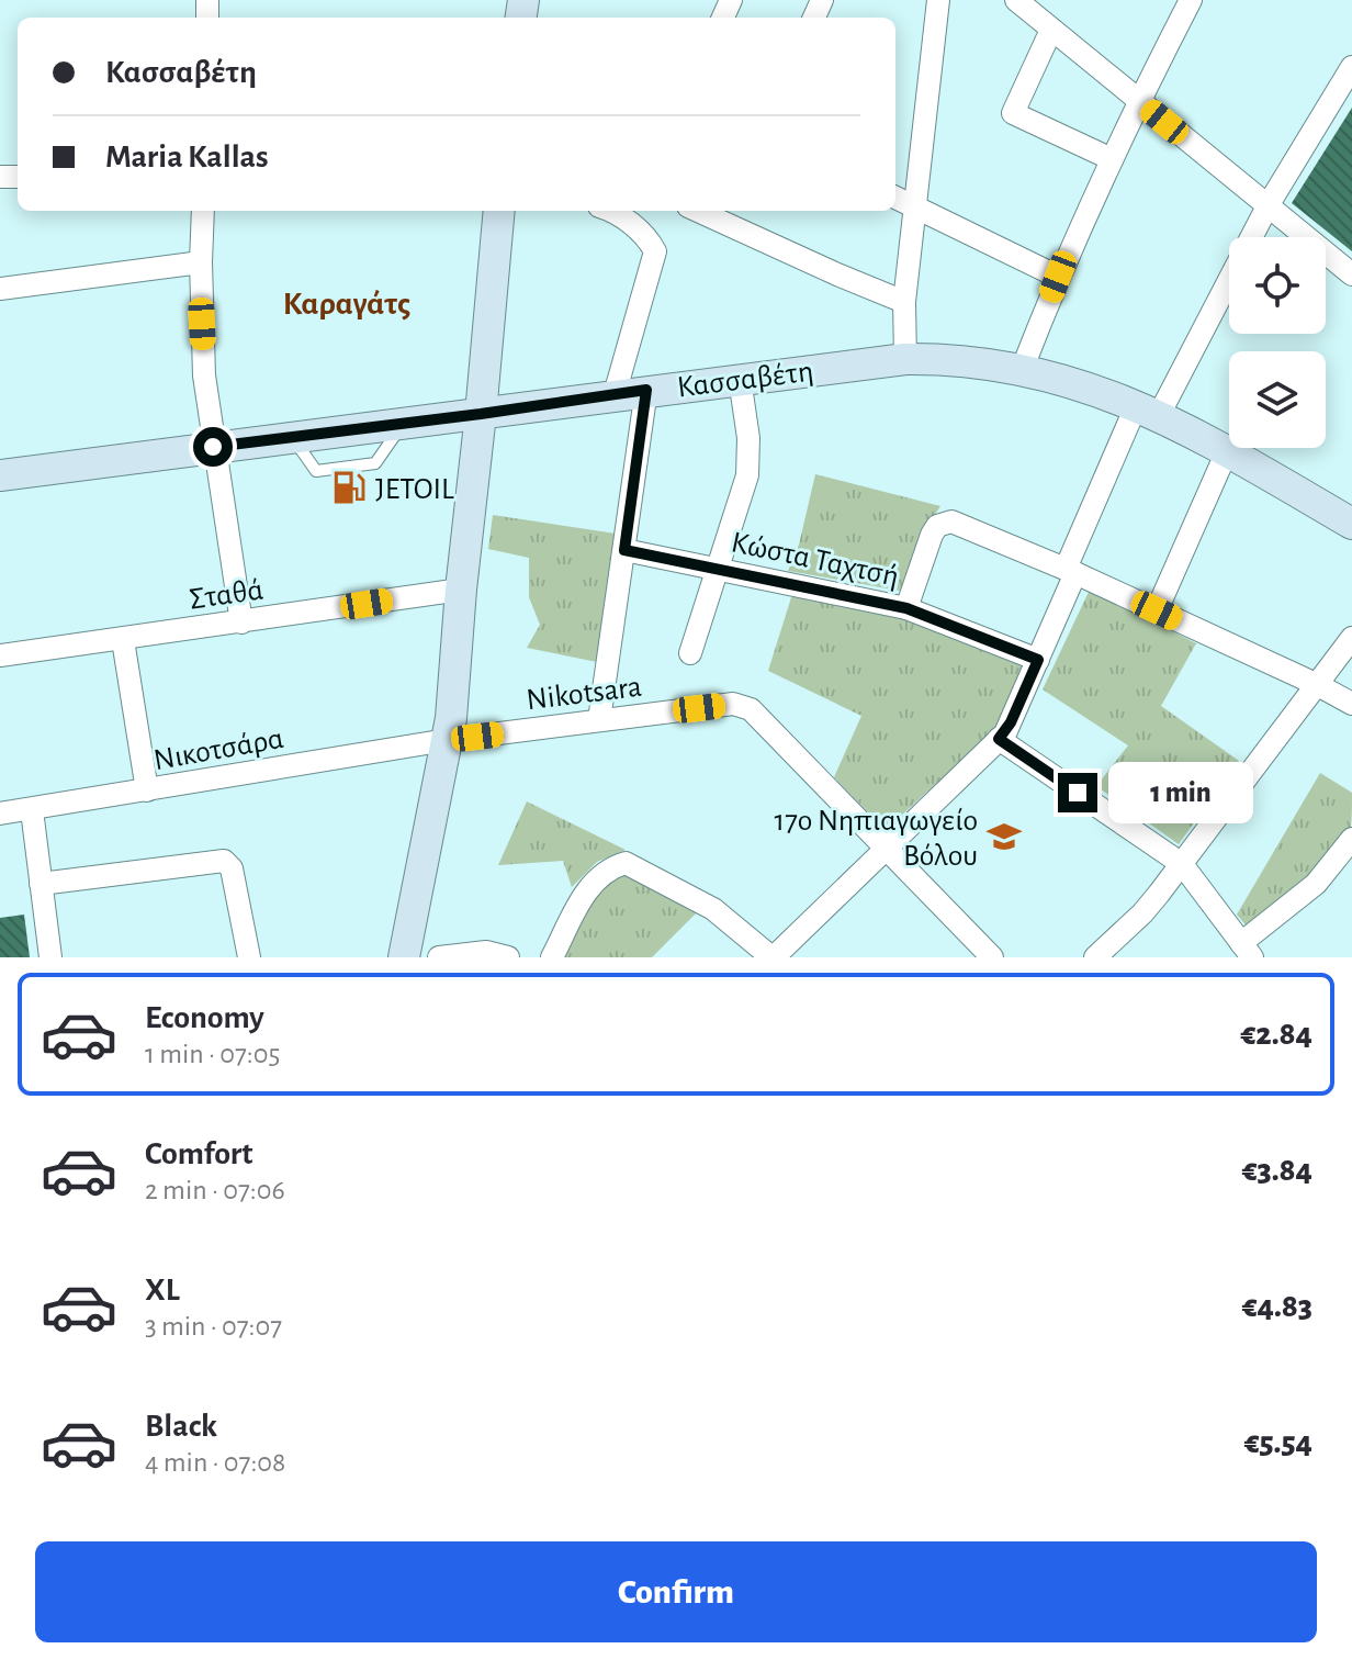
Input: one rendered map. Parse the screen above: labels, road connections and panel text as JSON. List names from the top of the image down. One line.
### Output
{"streets":{"street":["Κασσαβέτη","Κώστα Ταχτσή","Σταθά","Nikotsara","Νικοτσάρα"]},"crossings":[["Nikotsara","Νικοτσάρα"]],"districts":["Καραγάτς"],"places":{"fuel station":["JETOIL"],"school or university":["17ο Νηπιαγωγείο Βόλου"]},"page":{"banner":["Κασσαβέτη","Maria Kallas"],"bubble":"1 min","list":[{"name":"Economy","note":"1 min · 07:05","value":"€2.84"},{"name":"Comfort","note":"2 min · 07:06","value":"€3.84"},{"name":"XL","note":"3 min · 07:07","value":"€4.83"},{"name":"Black","note":"4 min · 07:08","value":"€5.54"}],"buttons":"Confirm"}}
